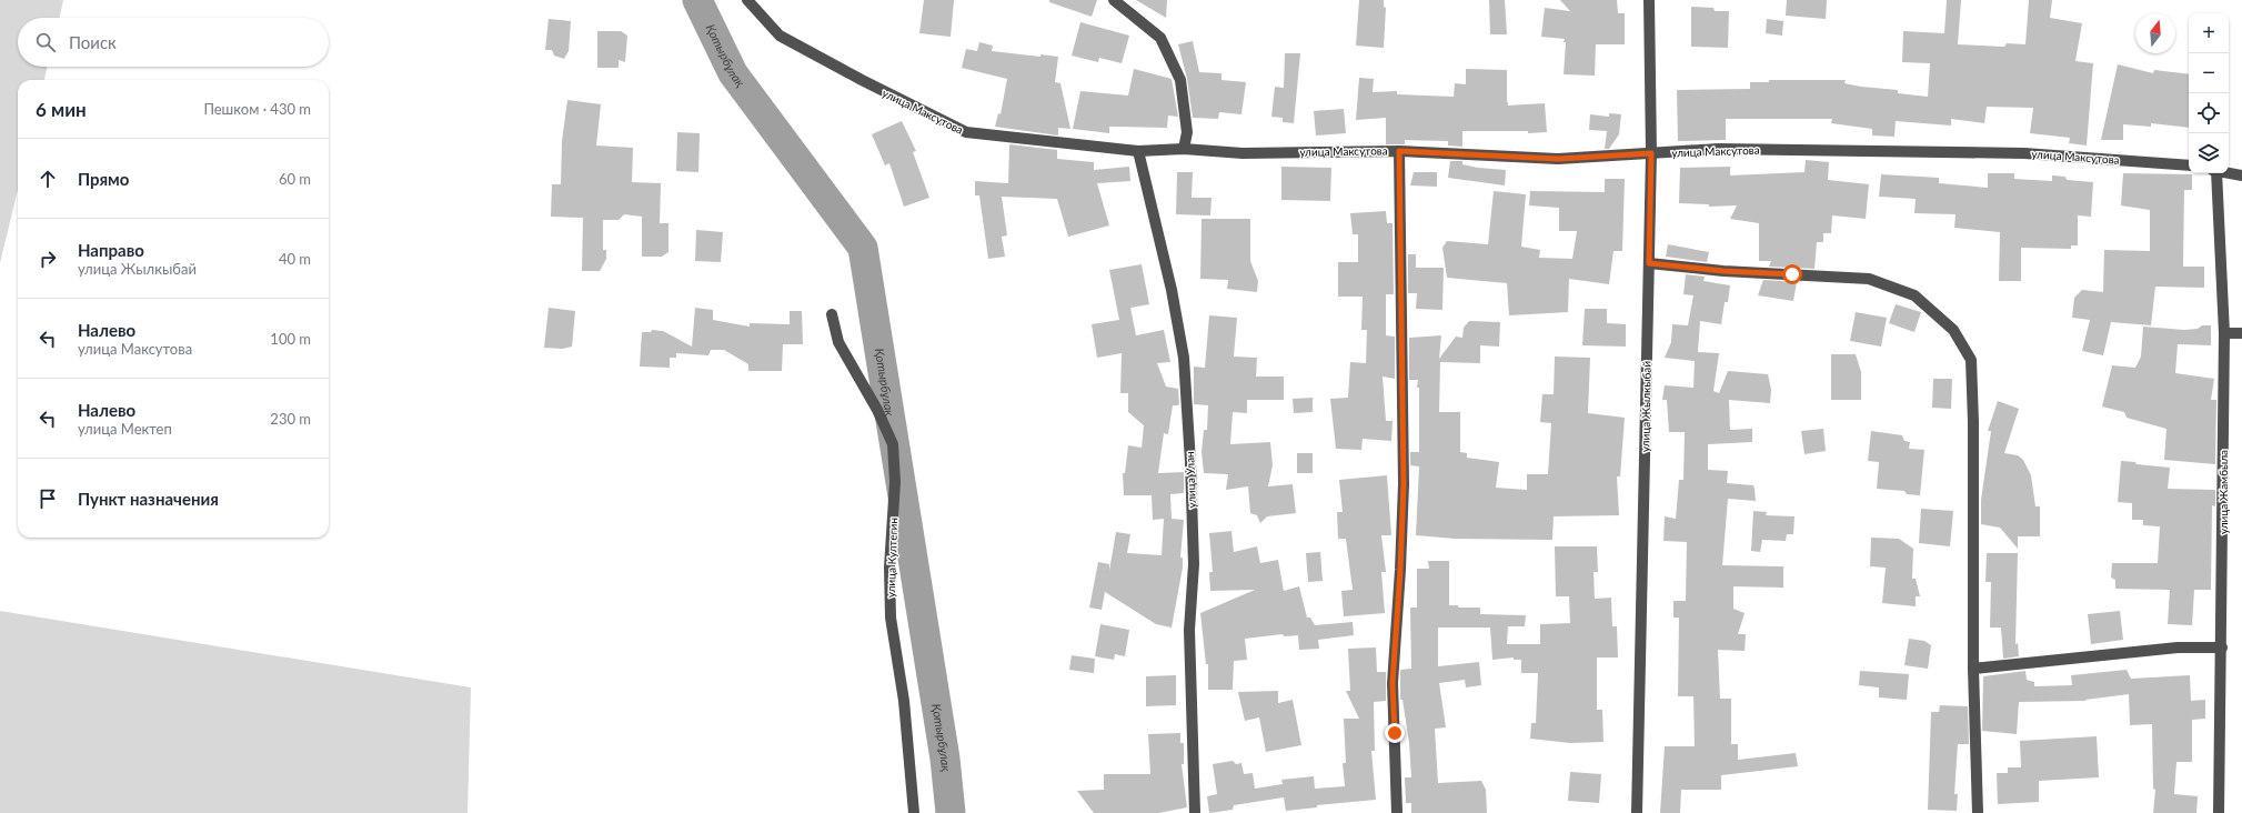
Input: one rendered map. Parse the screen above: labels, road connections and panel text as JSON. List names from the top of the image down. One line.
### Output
{"streets":{"street":["улица Максутова","улица Жылкыбай","улица Улан","улица Жамбыла","улица Култегин"]},"crossings":[["улица Максутова","улица Жылкыбай"],["улица Максутова","улица Улан"]],"water":["Қотырбұлақ"],"north":"top","page":{"map_buttons":["+","−"],"search":"Поиск","heading":["6 мин","Пешком · 430 m"],"list":[["Прямо","60 m"],["Направо","улица Жылкыбай","40 m"],["Налево","улица Максутова","100 m"],["Налево","улица Мектеп","230 m"],"Пункт назначения"]}}
